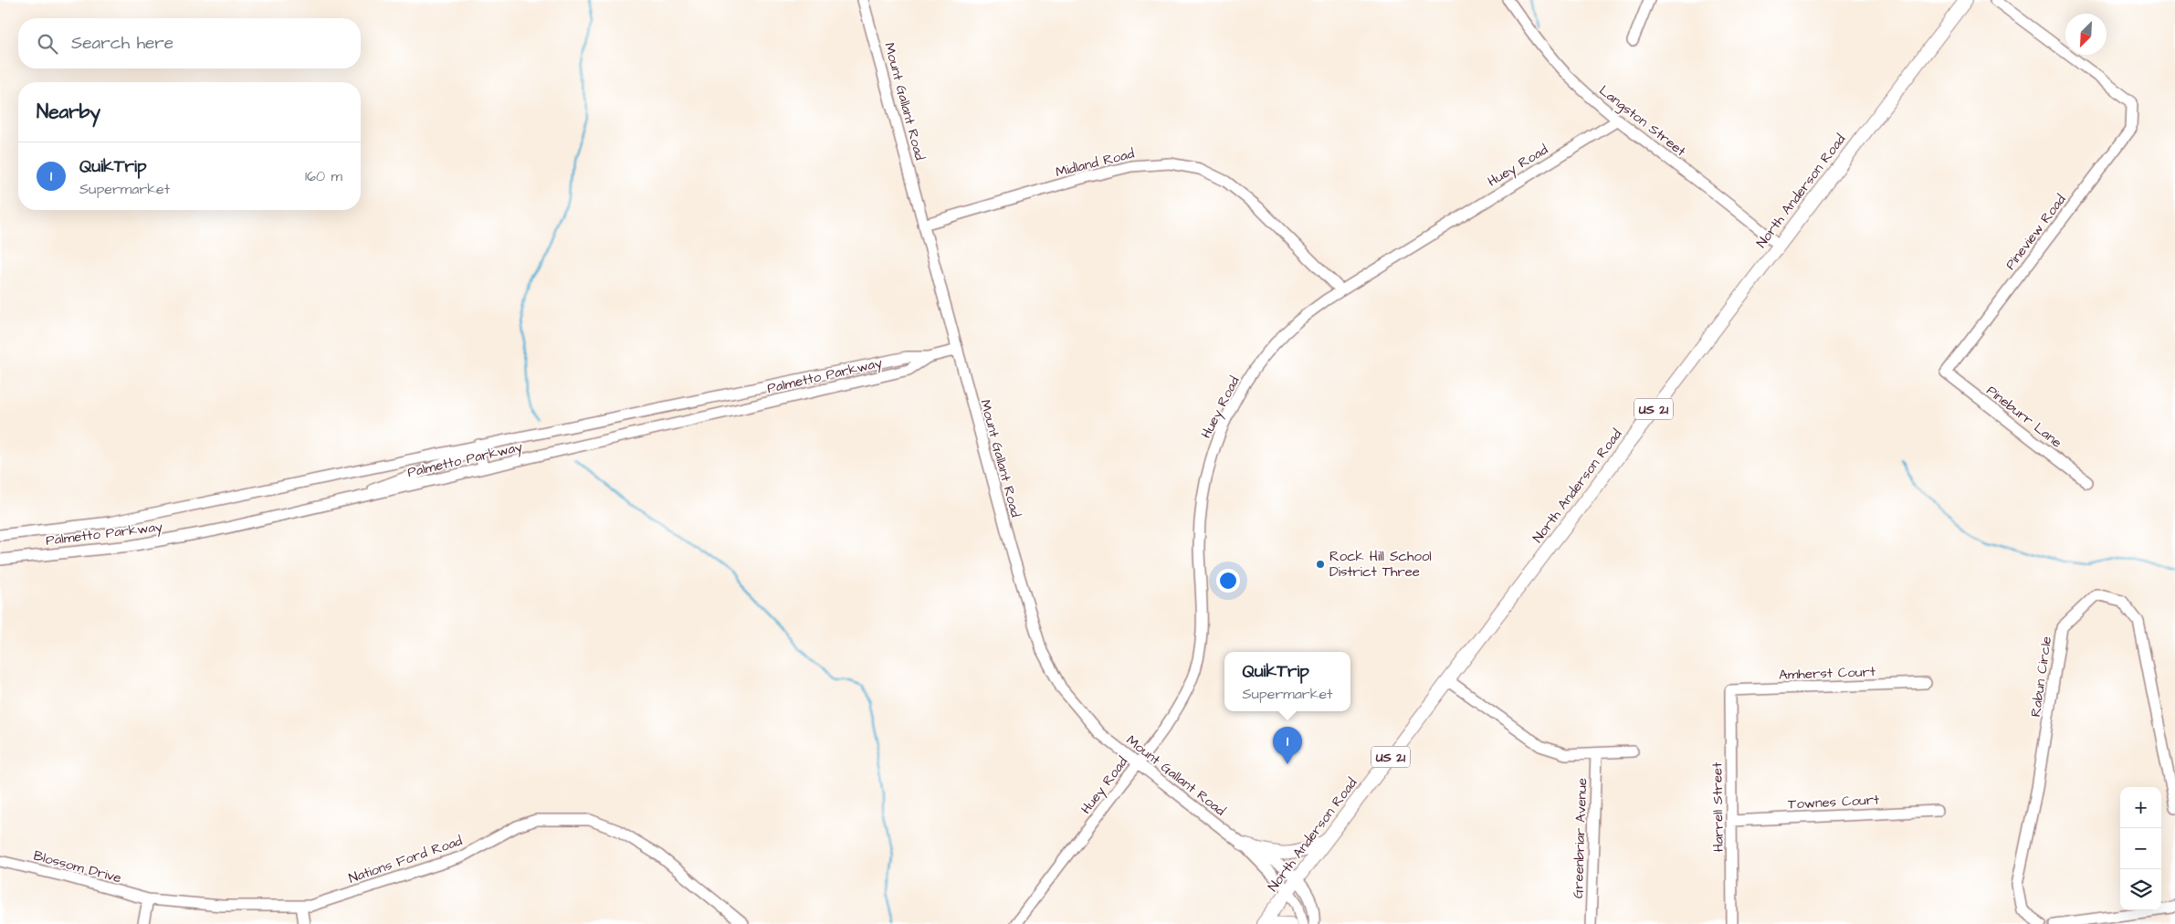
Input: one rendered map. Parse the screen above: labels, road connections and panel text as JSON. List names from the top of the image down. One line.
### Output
{"streets":{"main road":["North Anderson Road","US 21"],"street":["Mount Gallant Road","Langston Street","Midland Road","Huey Road","Pineview Road","Palmetto Parkway","Pineburr Lane","Amherst Court","Rabun Circle","Townes Court","Harrell Street","Greenbriar Avenue","Nations Ford Road","Blossom Drive"]},"crossings":[["Mount Gallant Road","Midland Road"],["Mount Gallant Road","Huey Road"],["Mount Gallant Road","North Anderson Road"],["Mount Gallant Road","Palmetto Parkway"],["Langston Street","Huey Road"],["Langston Street","North Anderson Road"],["Midland Road","Huey Road"],["Pineview Road","Pineburr Lane"],["Amherst Court","Harrell Street"],["Townes Court","Harrell Street"],["Nations Ford Road","Blossom Drive"]],"places":["Rock Hill School District Three"],"north":"bottom left","page":{"search":"Search here","heading":"Nearby","list":[{"mark":"1","name":"QuikTrip","note":"Supermarket","value":"160 m"}],"popup":["QuikTrip","Supermarket"],"pins":"1","map_buttons":["+","−"]}}
